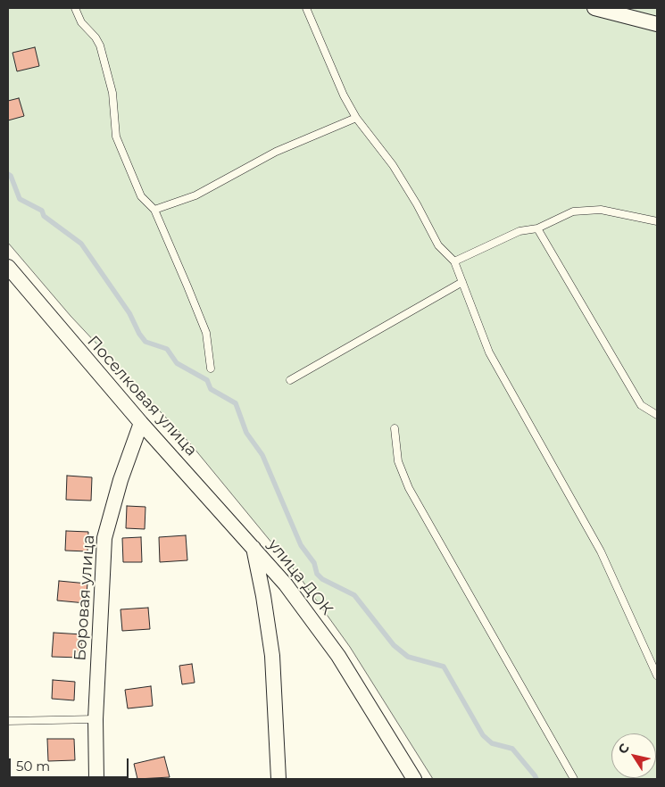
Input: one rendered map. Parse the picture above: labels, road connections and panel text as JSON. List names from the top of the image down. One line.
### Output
{"streets":{"street":["Поселковая улица","улица ДОК","Боровая улица"]},"crossings":[["Поселковая улица","улица ДОК"],["Поселковая улица","Боровая улица"]],"scale_bar":"50 m","north":"top left"}
